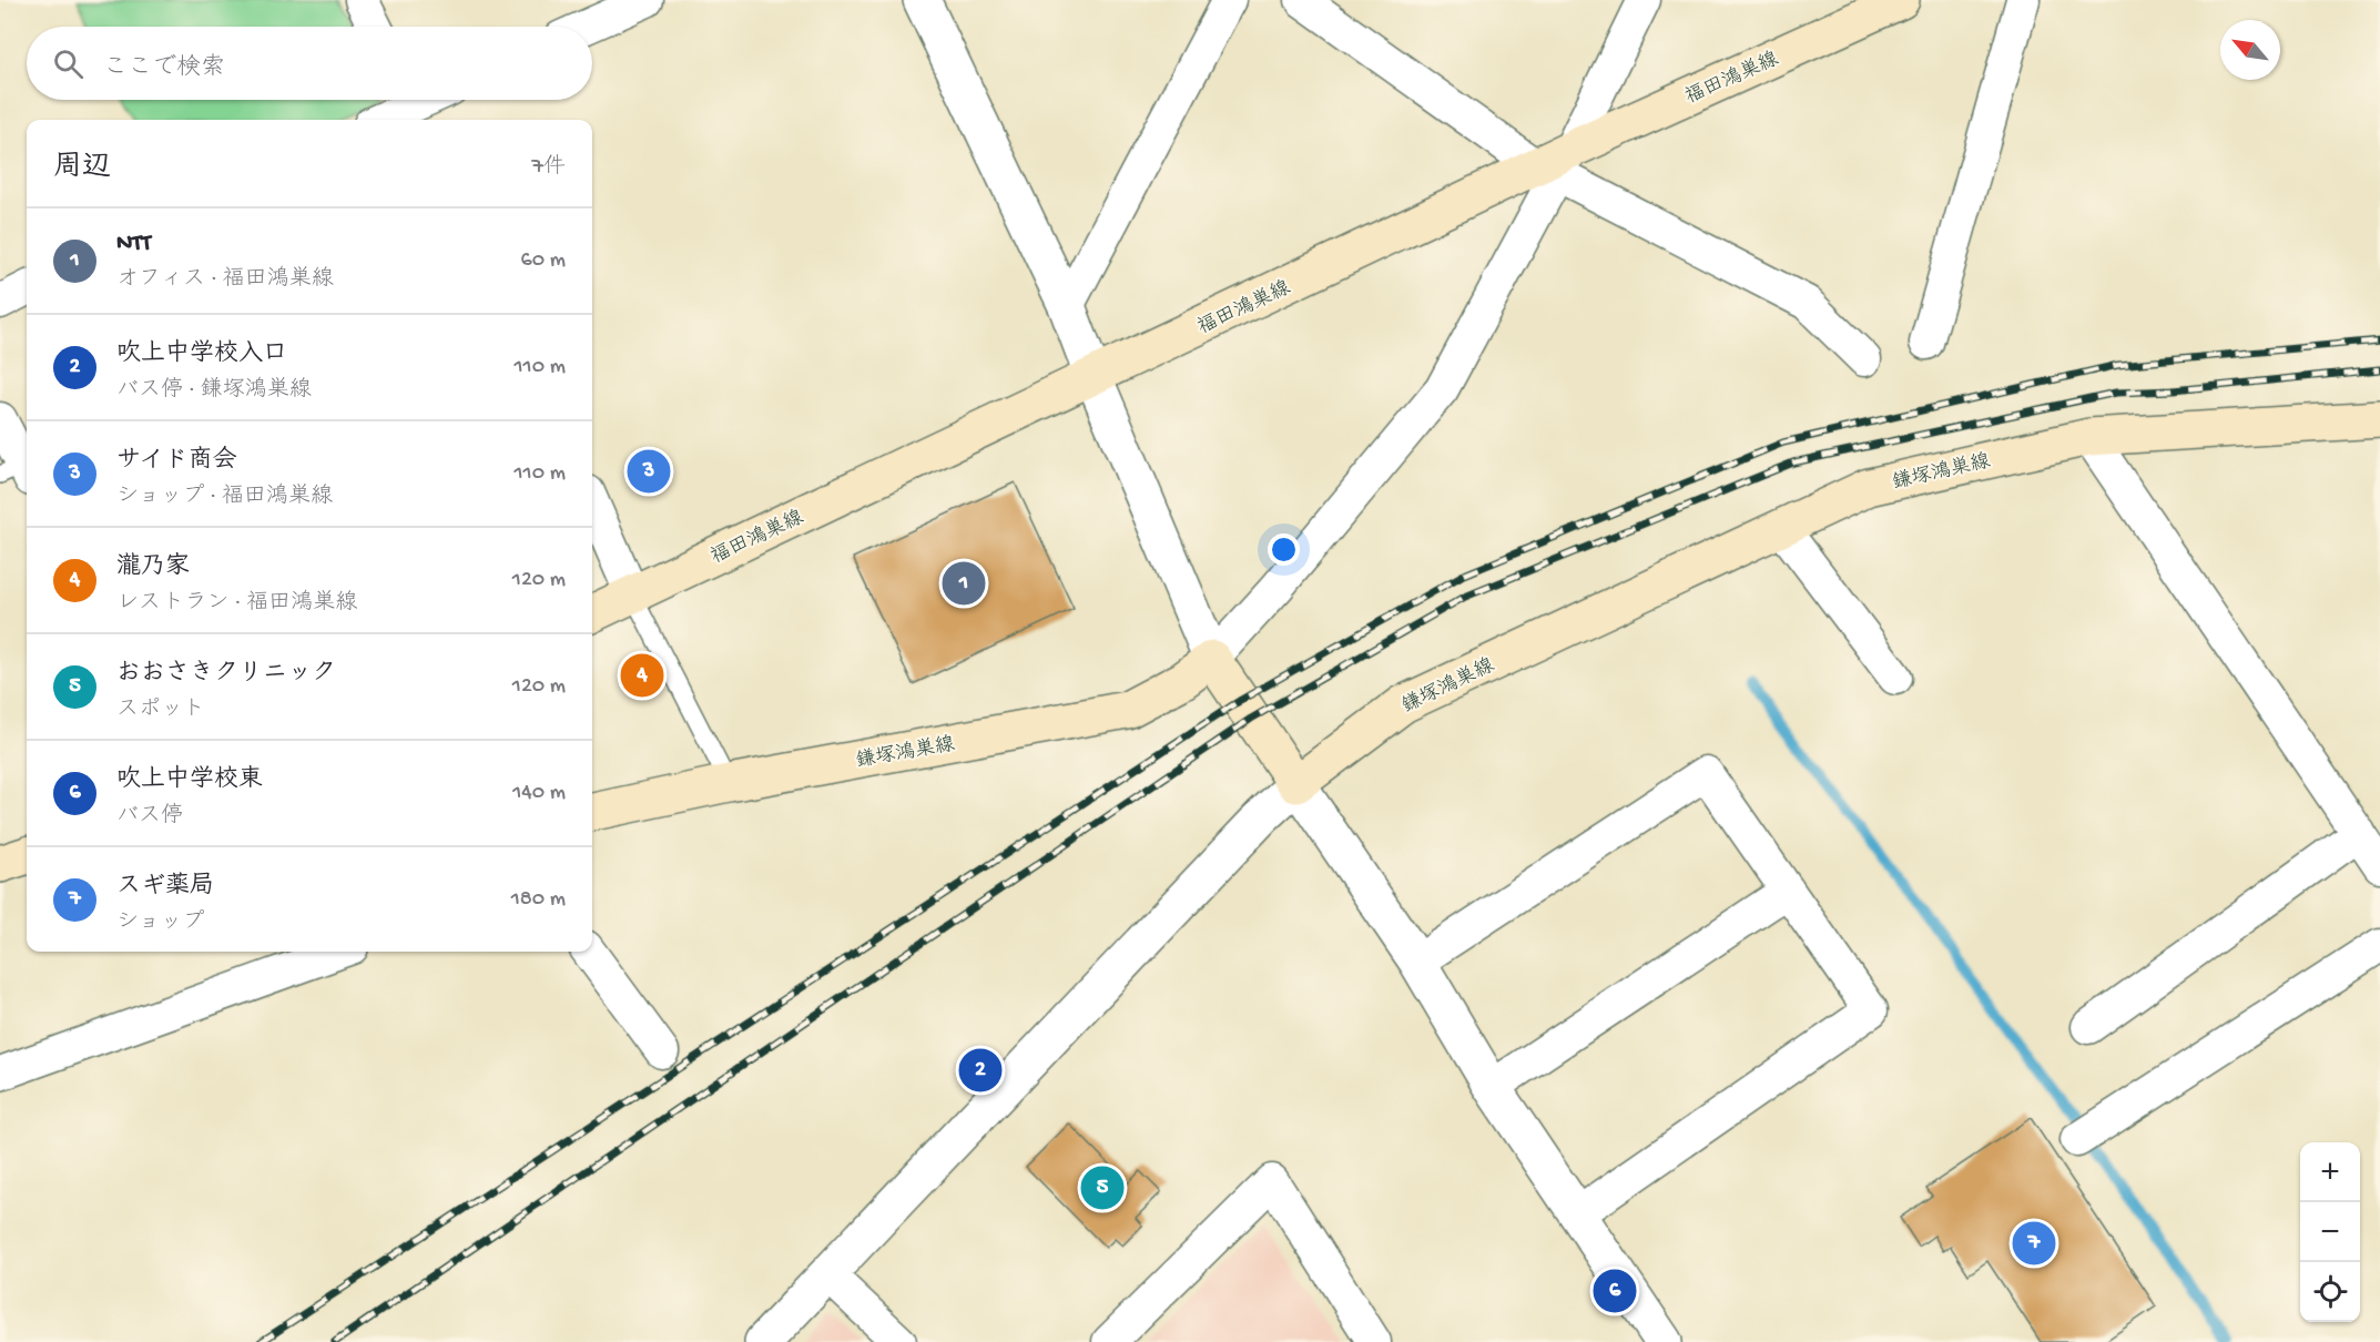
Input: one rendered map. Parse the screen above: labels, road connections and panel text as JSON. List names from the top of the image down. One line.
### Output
{"streets":{"main road":["福田鴻巣線","鎌塚鴻巣線"]},"north":"top left","page":{"search":"ここで検索","heading":["周辺","7件"],"list":[{"mark":"1","name":"NTT","note":"オフィス · 福田鴻巣線","value":"60 m"},{"mark":"2","name":"吹上中学校入口","note":"バス停 · 鎌塚鴻巣線","value":"110 m"},{"mark":"3","name":"サイド商会","note":"ショップ · 福田鴻巣線","value":"110 m"},{"mark":"4","name":"瀧乃家","note":"レストラン · 福田鴻巣線","value":"120 m"},{"mark":"5","name":"おおさきクリニック","note":"スポット","value":"120 m"},{"mark":"6","name":"吹上中学校東","note":"バス停","value":"140 m"},{"mark":"7","name":"スギ薬局","note":"ショップ","value":"180 m"}],"pins":["3","1","4","2","5","7","6"],"map_buttons":["+","−"]}}
